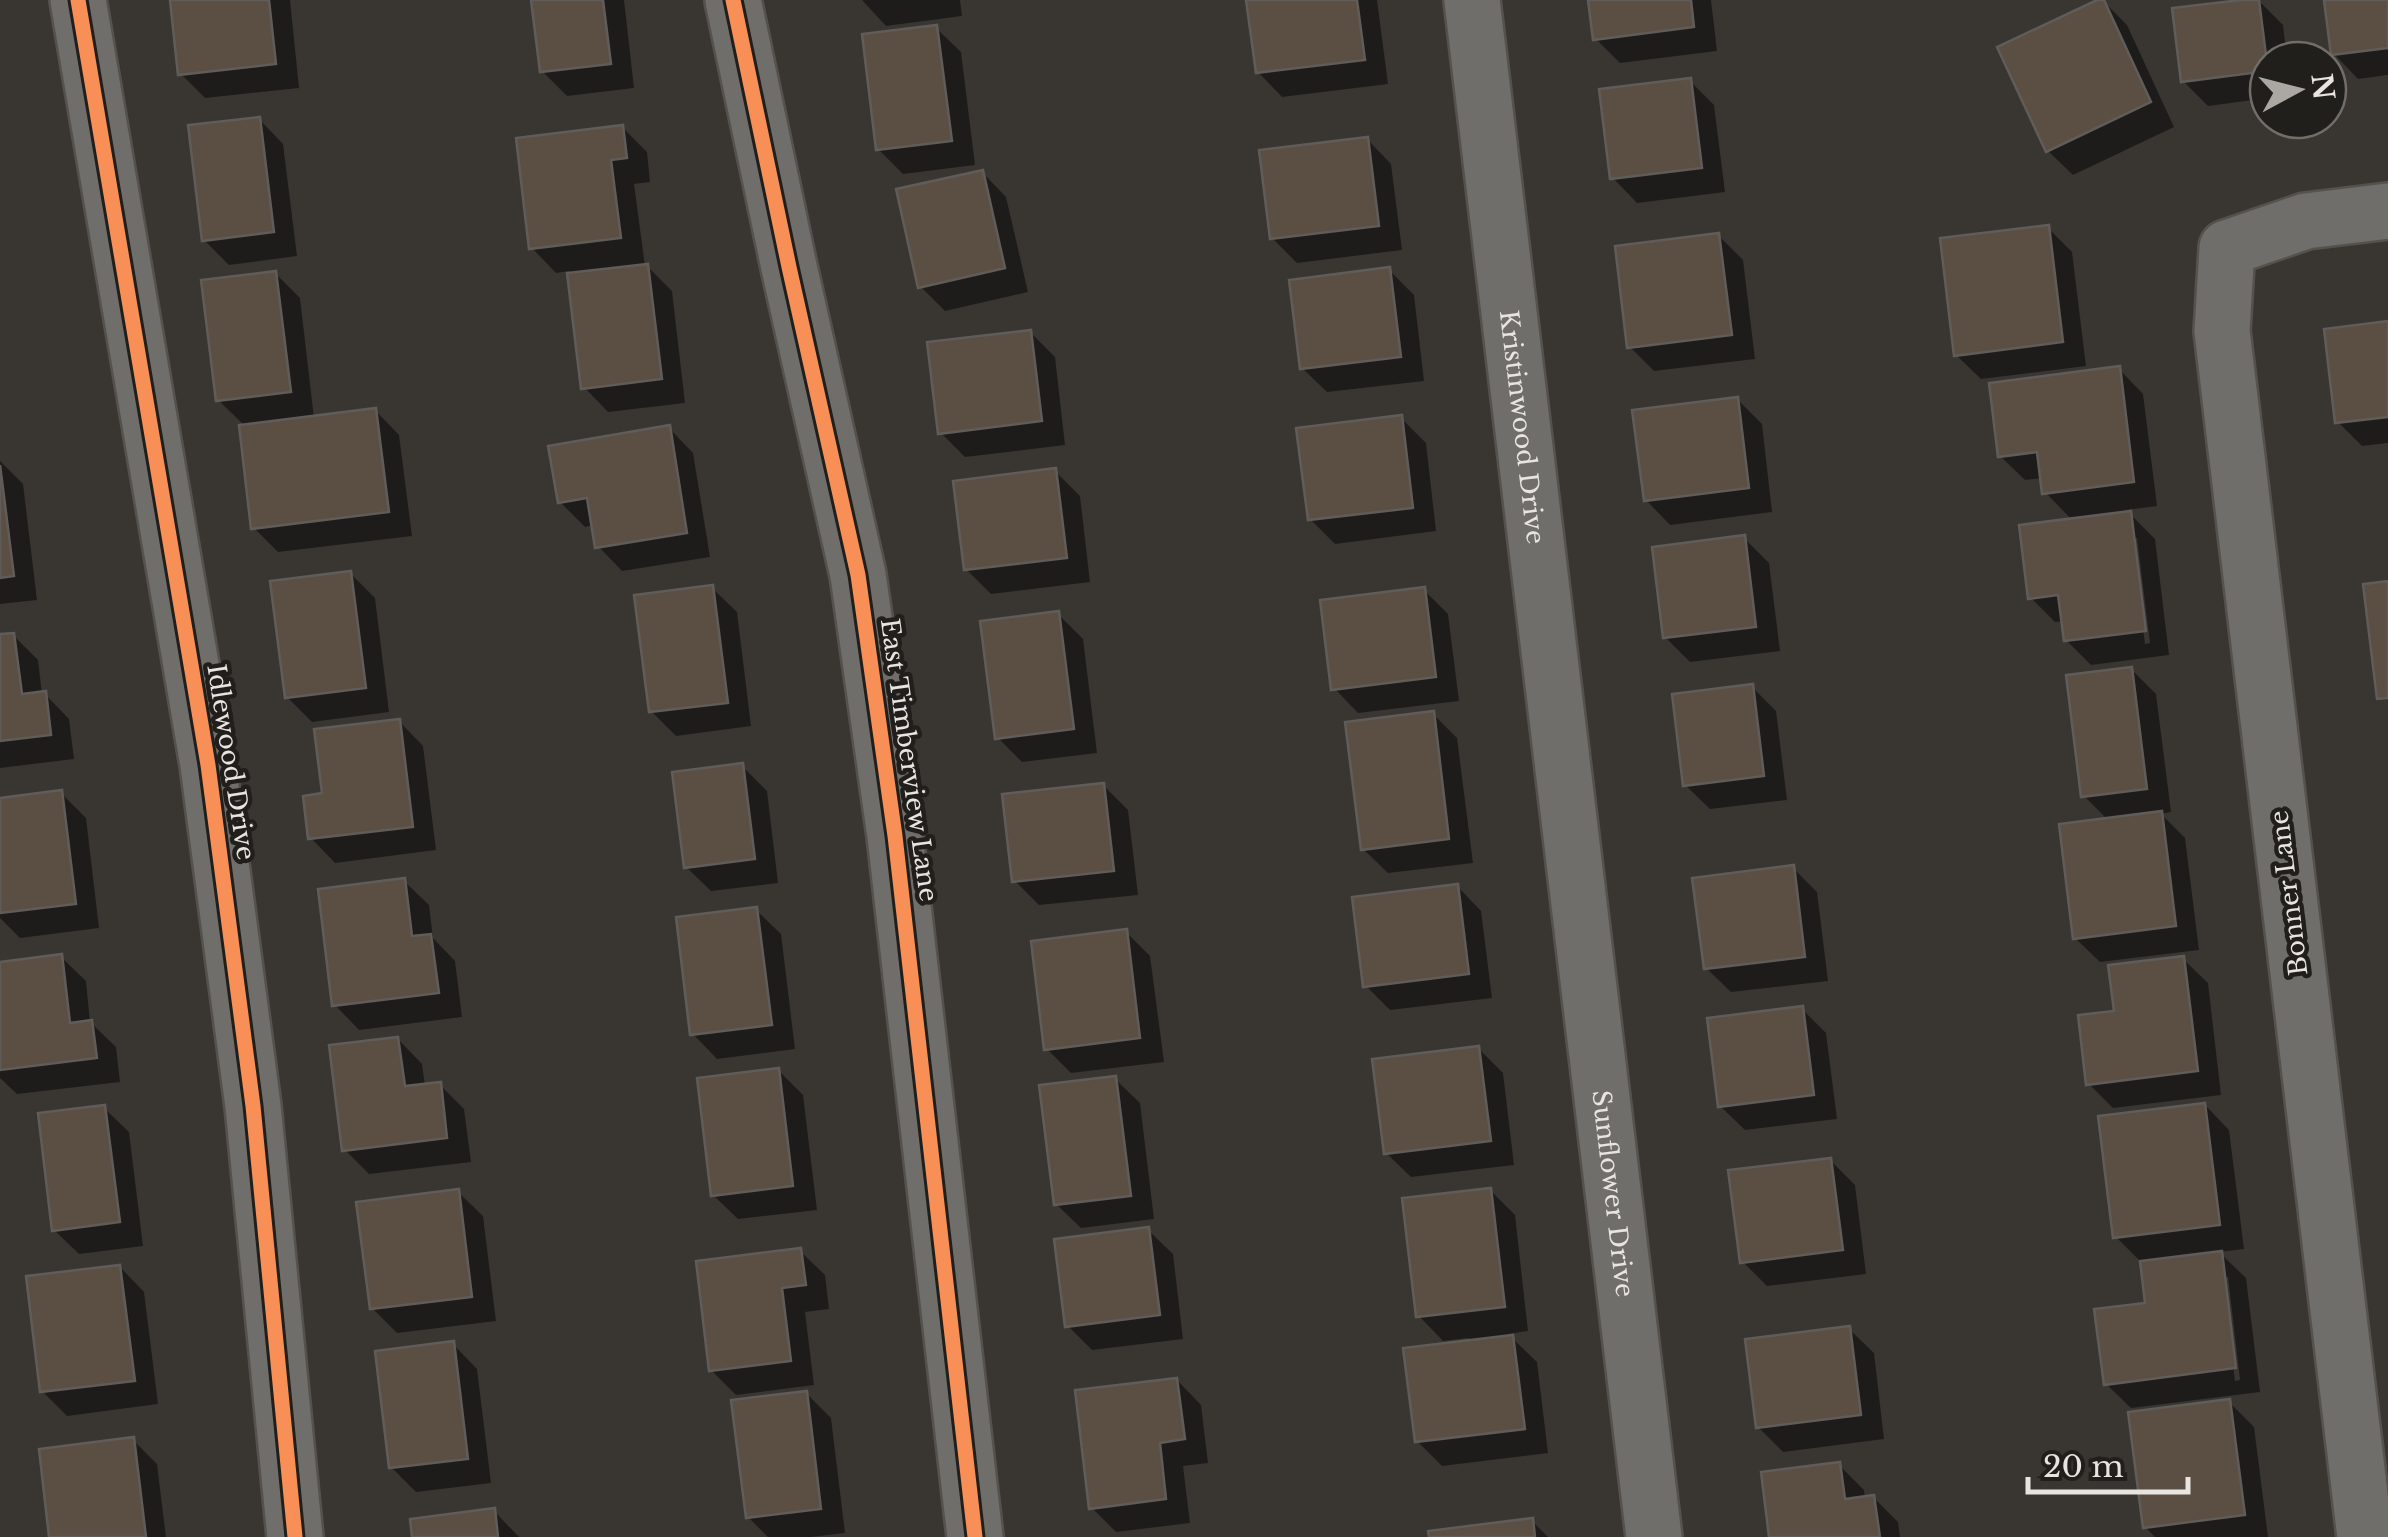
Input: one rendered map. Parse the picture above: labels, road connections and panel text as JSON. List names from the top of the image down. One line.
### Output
{"streets":{"street":["Kristinwood Drive","East Timberview Lane","Idlewood Drive","Bonner Lane","Sunflower Drive"]},"crossings":[["Kristinwood Drive","Sunflower Drive"]],"scale_bar":"20 m","north":"right"}
